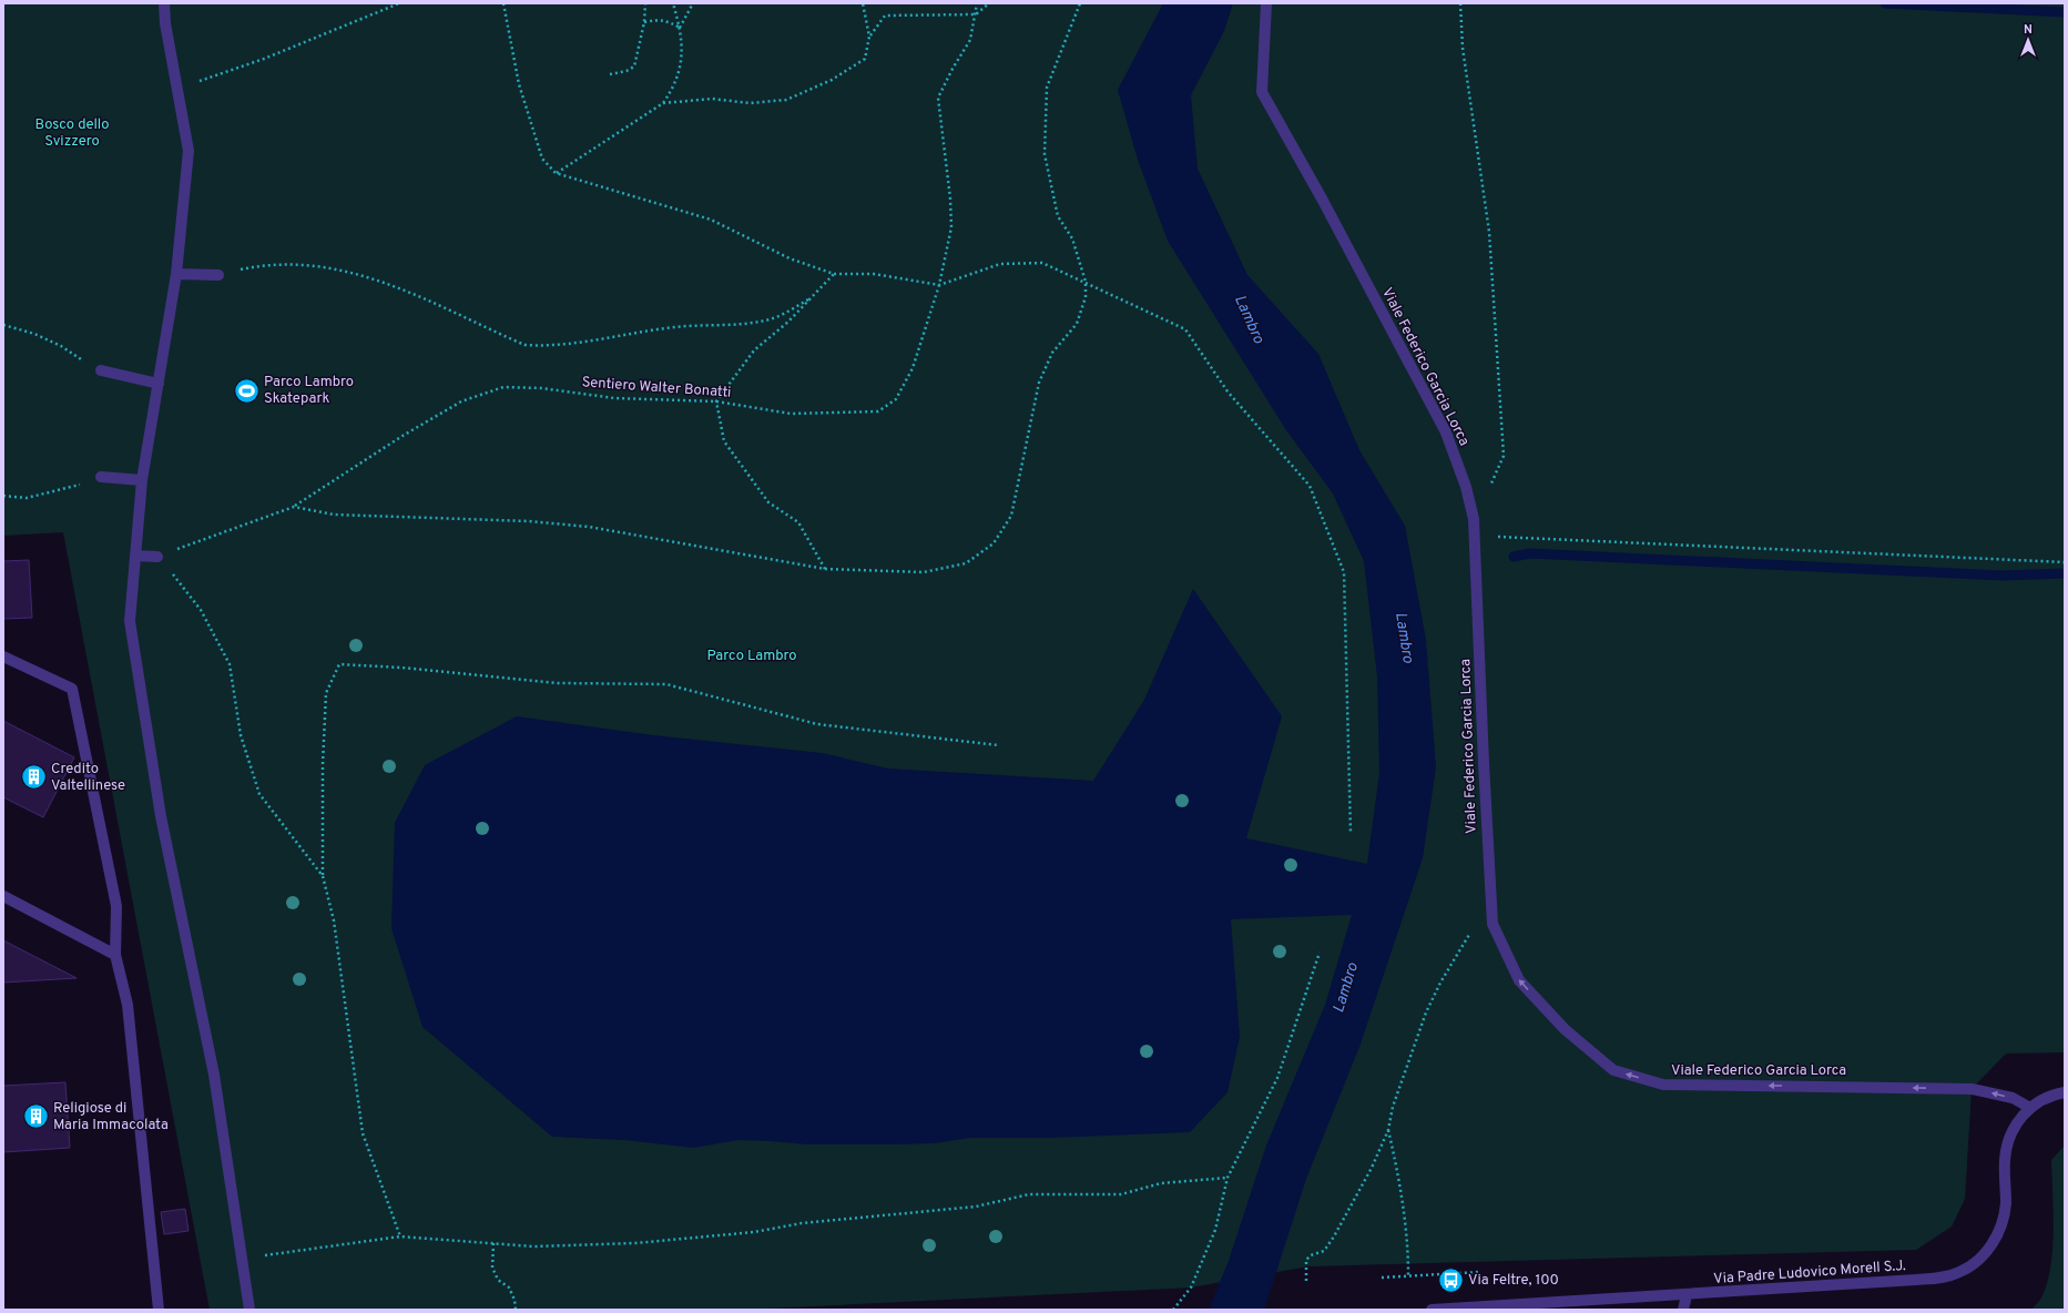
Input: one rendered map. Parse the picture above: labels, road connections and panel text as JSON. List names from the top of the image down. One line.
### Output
{"streets":{"street":["Viale Federico Garcia Lorca","Via Padre Ludovico Morell S.J."],"path":["Sentiero Walter Bonatti"]},"crossings":[["Viale Federico Garcia Lorca","Via Padre Ludovico Morell S.J."]],"one_way":["Viale Federico Garcia Lorca"],"water":["Lambro"],"parks":["Bosco dello Svizzero","Parco Lambro"],"places":{"sports":["Parco Lambro Skatepark"],"building":["Credito Valtellinese","Religiose di Maria Immacolata"],"bus stop":["Via Feltre, 100"]},"north":"top"}
